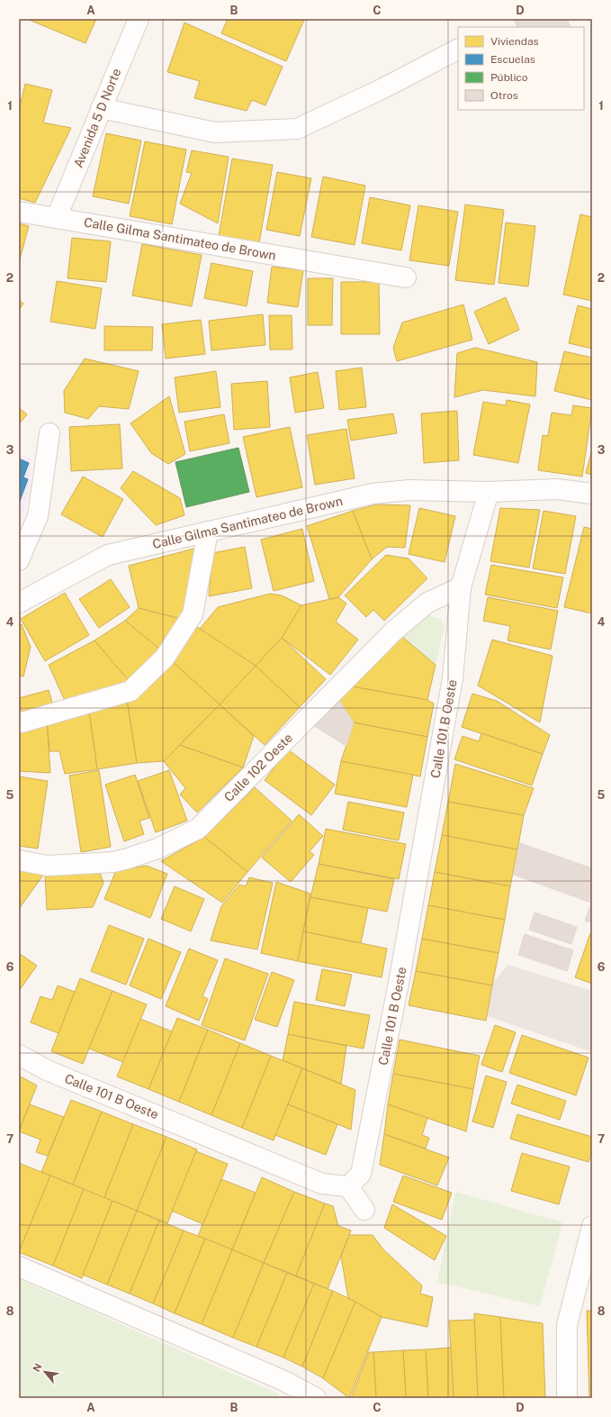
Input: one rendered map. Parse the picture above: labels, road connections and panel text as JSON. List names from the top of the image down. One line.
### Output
{"streets":{"street":["Avenida 5 D Norte","Calle Gilma Santimateo de Brown","Calle 101 B Oeste","Calle 102 Oeste"]},"crossings":[["Avenida 5 D Norte","Calle Gilma Santimateo de Brown"],["Calle Gilma Santimateo de Brown","Calle 101 B Oeste"],["Calle 101 B Oeste","Calle 102 Oeste"]],"legend":["Viviendas","Escuelas","Público","Otros"],"north":"top left","grid":{"columns":["A","B","C","D"],"rows":["1","2","3","4","5","6","7","8"]}}
